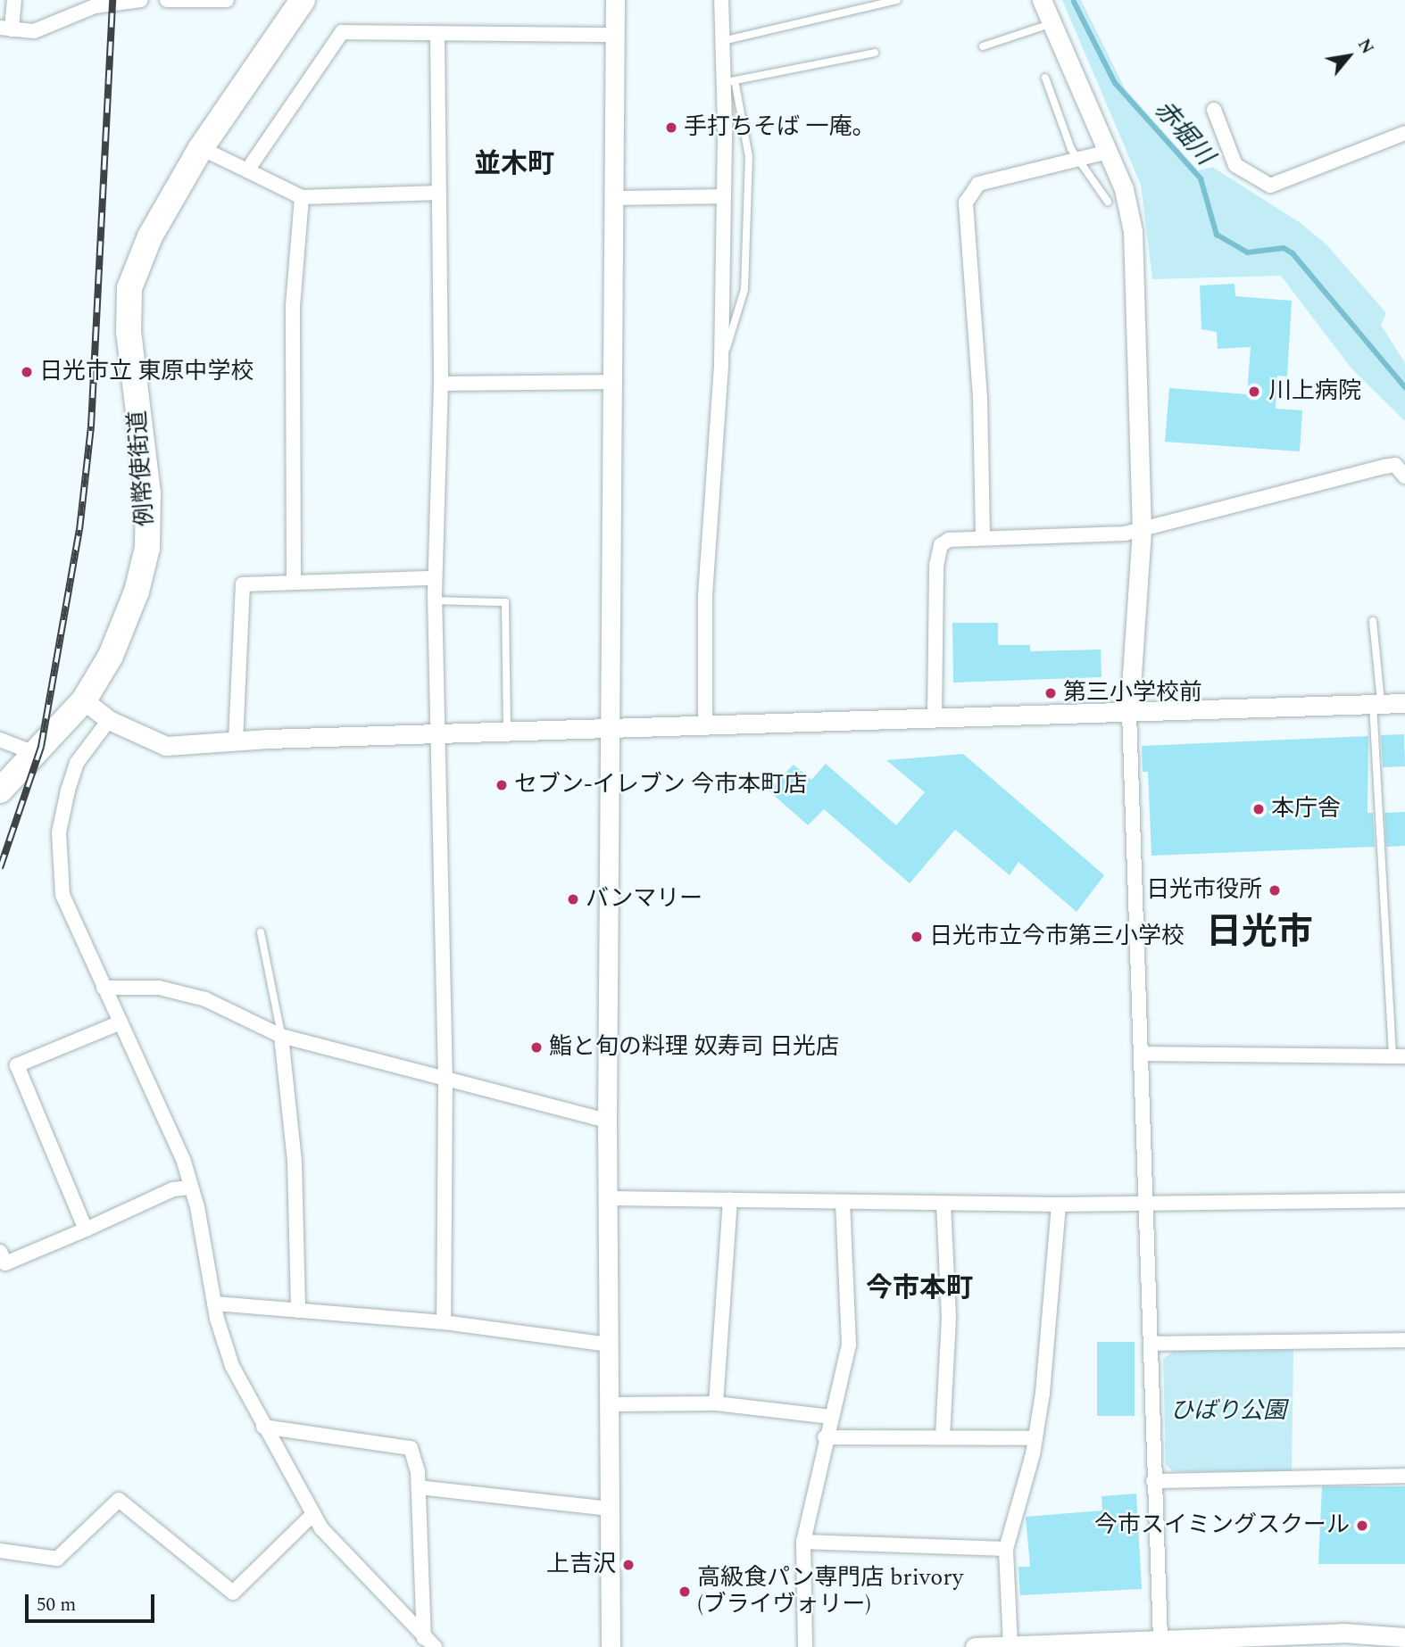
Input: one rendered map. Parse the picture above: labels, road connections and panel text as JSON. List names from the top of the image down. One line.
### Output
{"streets":{"highway":["例幣使街道"]},"districts":["並木町","日光市","今市本町"],"water":["赤堀川"],"parks":["ひばり公園"],"places":["手打ちそば 一庵。","日光市立 東原中学校","川上病院","第三小学校前","セブン-イレブン 今市本町店","本庁舎","日光市役所","バンマリー","日光市立今市第三小学校","鮨と旬の料理 奴寿司 日光店","今市スイミングスクール","上吉沢","高級食パン専門店 brivory (ブライヴォリー)"],"scale_bar":"50 m","north":"top right"}
